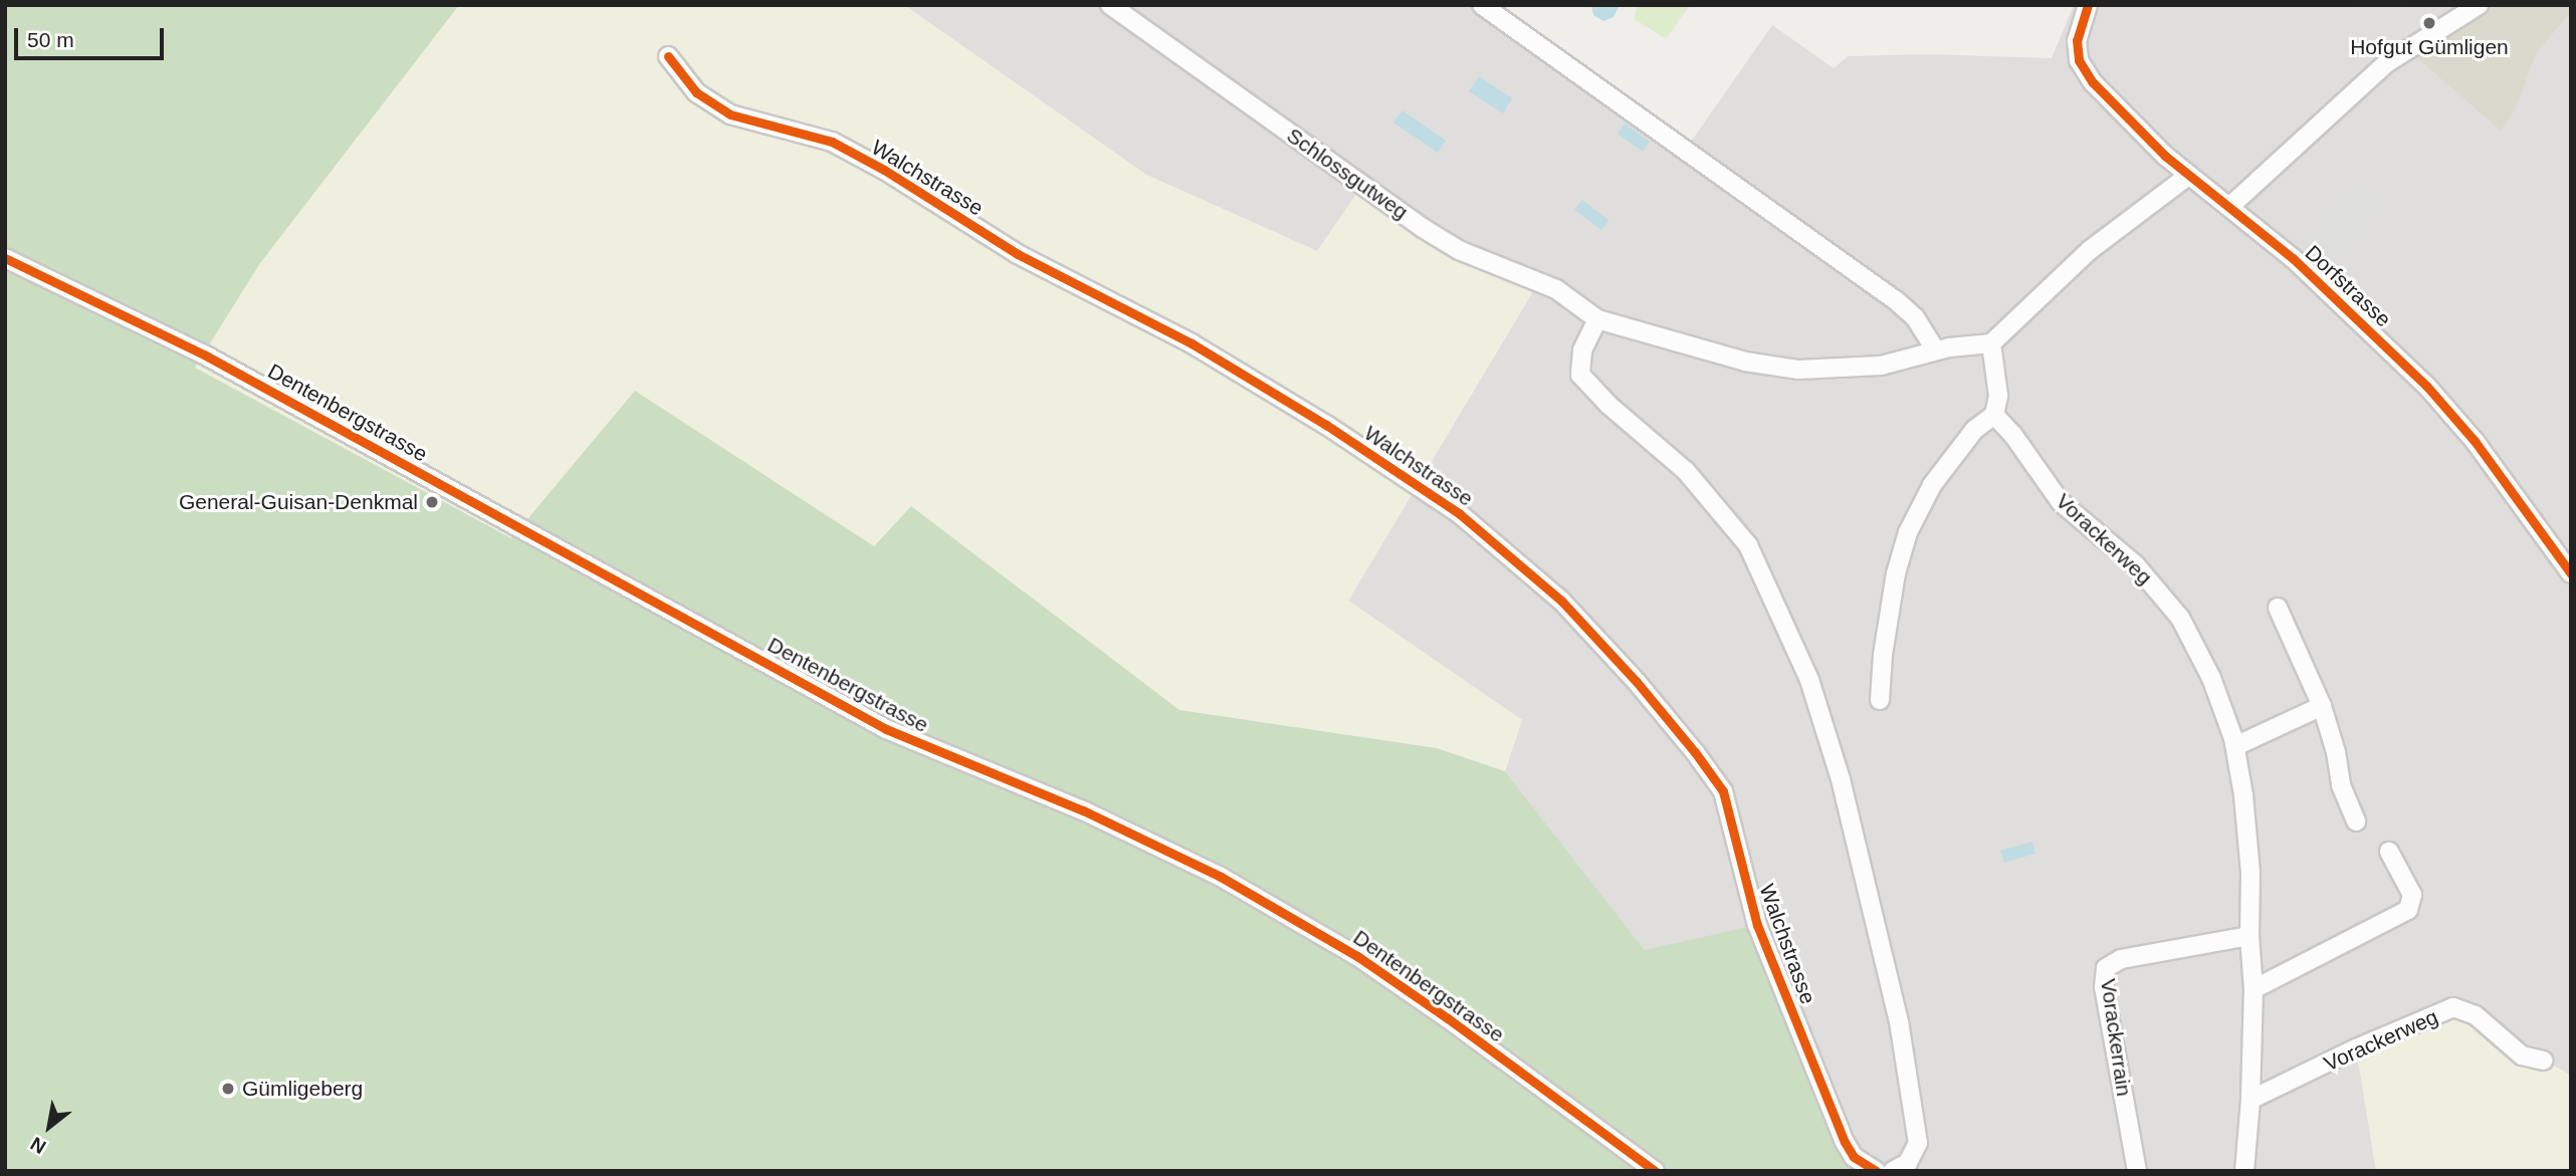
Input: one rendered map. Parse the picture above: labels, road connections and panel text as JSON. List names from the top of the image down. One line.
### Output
{"streets":{"street":["Schlossgutweg","Walchstrasse","Dorfstrasse","Dentenbergstrasse","Vorackerweg","Vorackerrain"]},"crossings":[["Vorackerweg","Vorackerrain"]],"places":["Hofgut Gümligen","General-Guisan-Denkmal","Gümligeberg"],"scale_bar":"50 m","north":"bottom left"}
